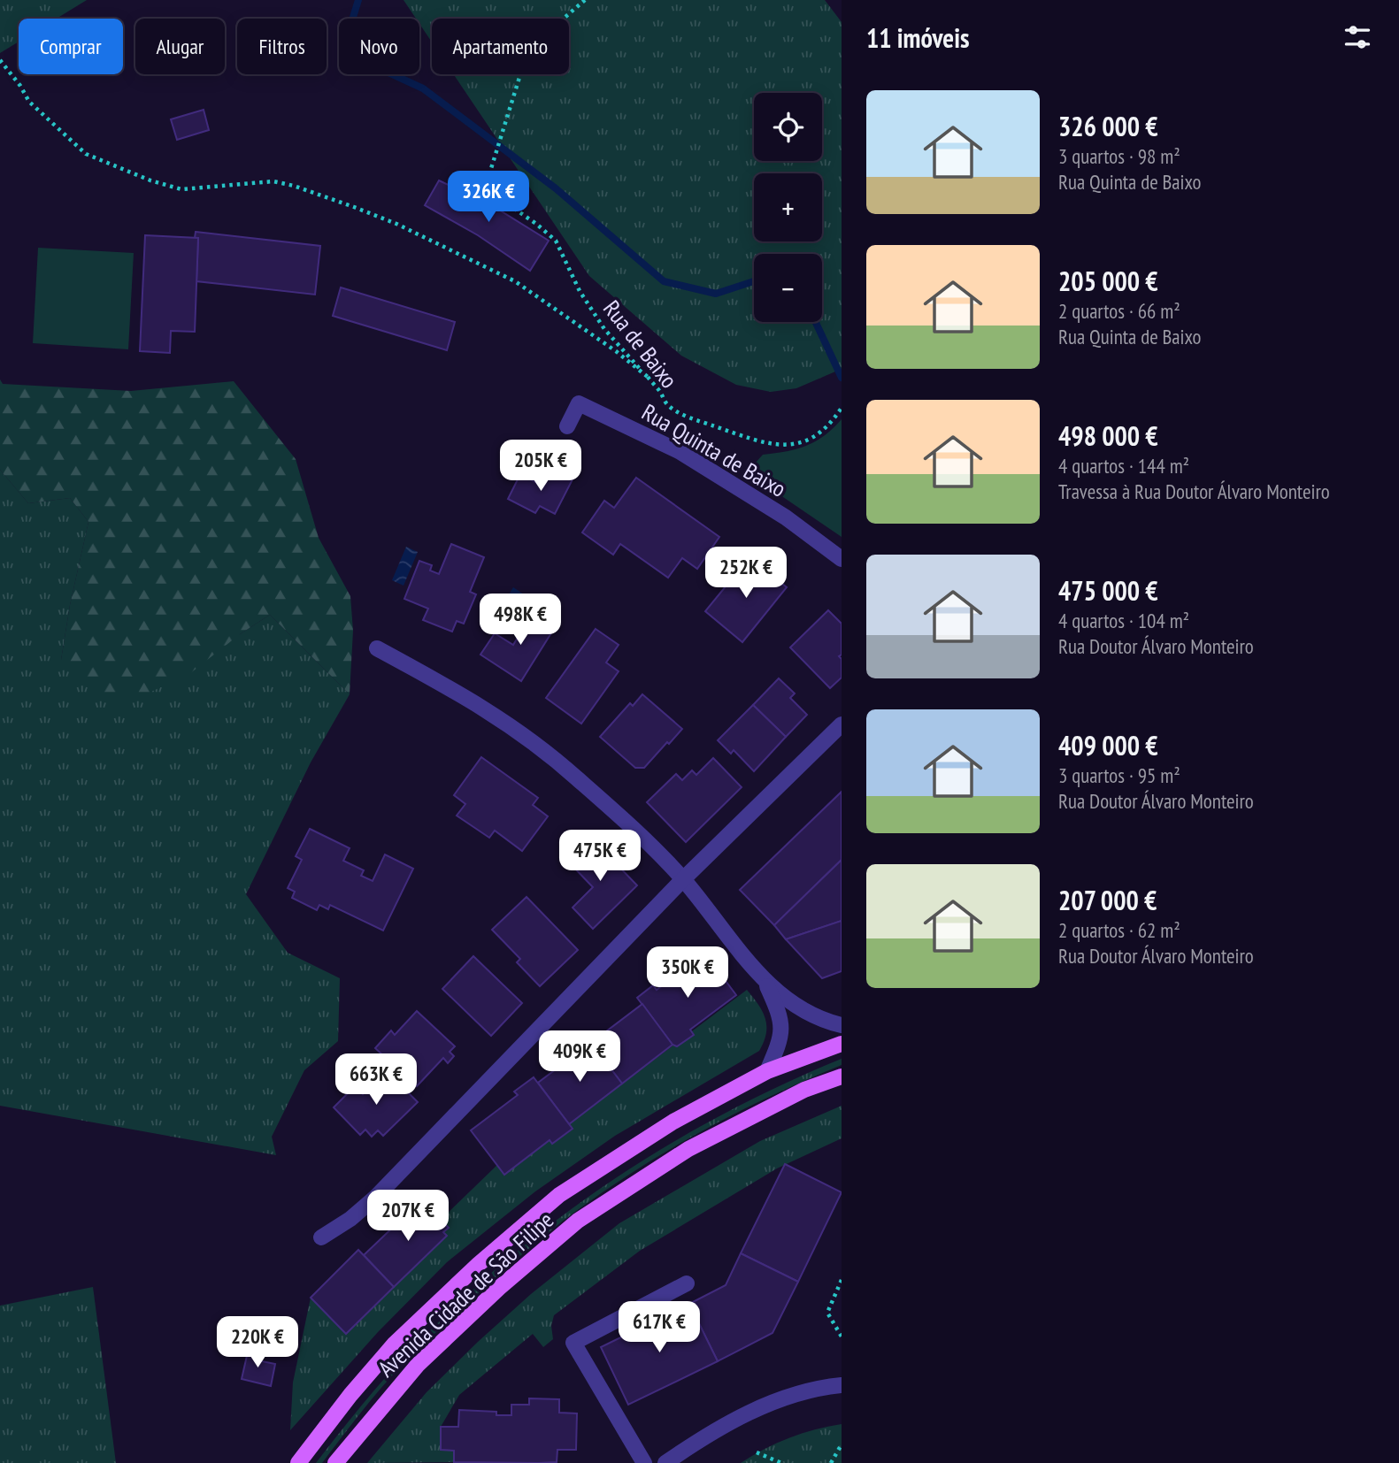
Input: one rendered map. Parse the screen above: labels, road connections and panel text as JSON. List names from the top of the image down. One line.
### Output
{"streets":{"main road":["Avenida Cidade de São Filipe"],"street":["Rua Quinta de Baixo"],"path":["Rua de Baixo"]},"page":{"heading":"11 imóveis","chip":["Comprar","Alugar","Filtros","Novo","Apartamento"],"list":[{"name":"326 000 €","note":"3 quartos · 98 m² · Rua Quinta de Baixo"},{"name":"205 000 €","note":"2 quartos · 66 m² · Rua Quinta de Baixo"},{"name":"498 000 €","note":"4 quartos · 144 m² · Travessa à Rua Doutor Álvaro Monteiro"},{"name":"475 000 €","note":"4 quartos · 104 m² · Rua Doutor Álvaro Monteiro"},{"name":"409 000 €","note":"3 quartos · 95 m² · Rua Doutor Álvaro Monteiro"},{"name":"207 000 €","note":"2 quartos · 62 m² · Rua Doutor Álvaro Monteiro"}],"map_buttons":["+","−"],"price":["326K €","205K €","252K €","498K €","475K €","350K €","409K €","663K €","207K €","617K €","220K €"]}}
